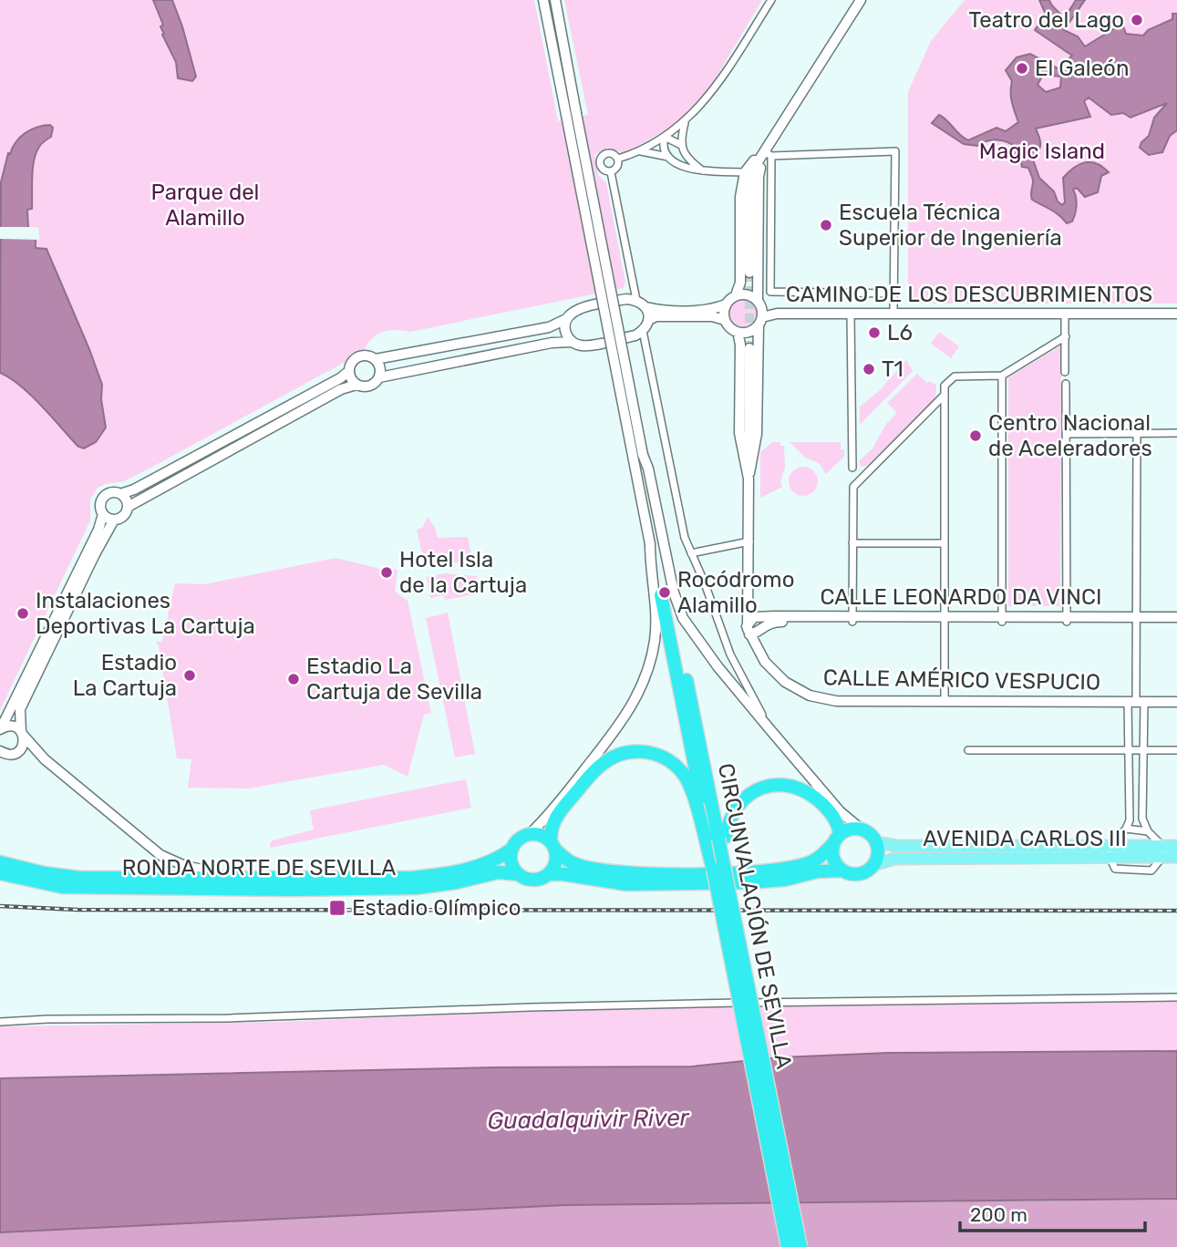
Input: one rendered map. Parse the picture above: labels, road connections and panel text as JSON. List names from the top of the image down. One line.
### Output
{"streets":{"highway":["RONDA NORTE DE SEVILLA","CIRCUNVALACIÓN DE SEVILLA"],"main road":["AVENIDA CARLOS III"],"street":["CAMINO DE LOS DESCUBRIMIENTOS","CALLE LEONARDO DA VINCI","CALLE AMÉRICO VESPUCIO"]},"crossings":[["CAMINO DE LOS DESCUBRIMIENTOS","CALLE AMÉRICO VESPUCIO"],["CALLE LEONARDO DA VINCI","CALLE AMÉRICO VESPUCIO"],["AVENIDA CARLOS III","RONDA NORTE DE SEVILLA"]],"water":["Guadalquivir River"],"parks":["Magic Island","Parque del Alamillo"],"places":{"other":["Teatro del Lago","El Galeón","Escuela Técnica Superior de Ingeniería","L6","T1","Centro Nacional de Aceleradores","Hotel Isla de la Cartuja","Rocódromo Alamillo","Instalaciones Deportivas La Cartuja","Estadio La Cartuja","Estadio La Cartuja de Sevilla"],"transit":["Estadio Olímpico"]},"scale_bar":"200 m"}
